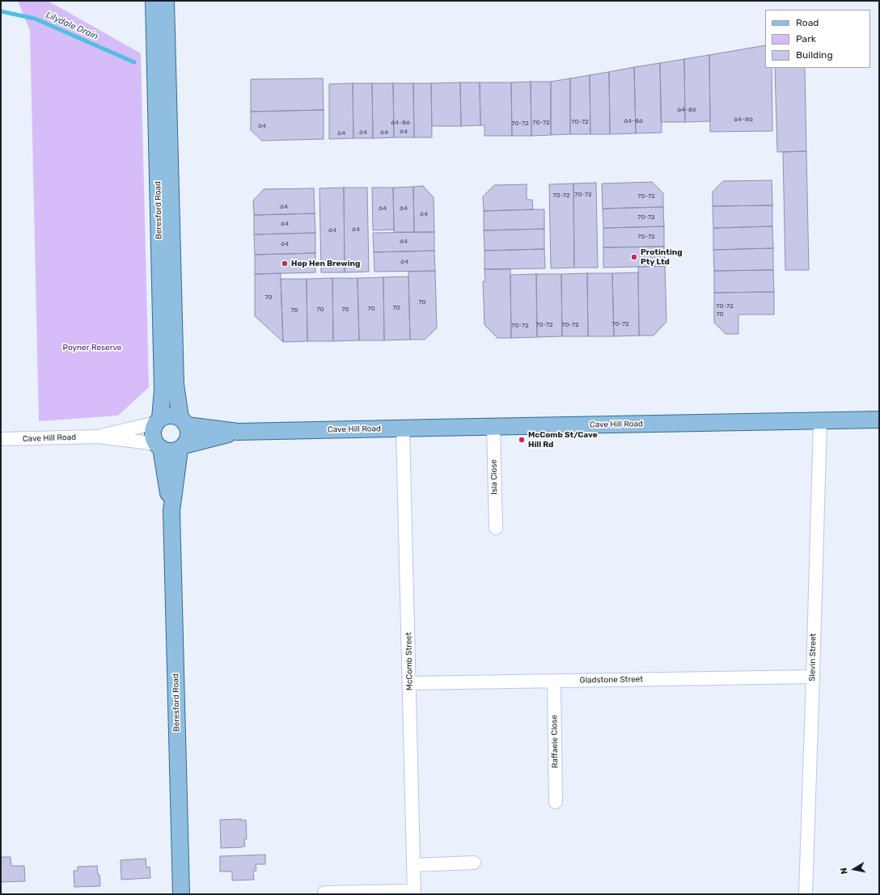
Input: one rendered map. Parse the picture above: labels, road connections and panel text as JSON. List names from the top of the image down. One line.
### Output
{"streets":{"main road":["Beresford Road","Cave Hill Road"],"street":["Isla Close","Slevin Street","McComb Street","Gladstone Street","Raffaele Close"]},"crossings":[["Beresford Road","Cave Hill Road"],["Cave Hill Road","Isla Close"],["Cave Hill Road","Slevin Street"],["Cave Hill Road","McComb Street"],["Slevin Street","Gladstone Street"],["McComb Street","Gladstone Street"],["Gladstone Street","Raffaele Close"]],"water":["Lilydale Drain"],"parks":["Poyner Reserve"],"places":["Protinting Pty Ltd","Hop Hen Brewing","McComb St/Cave Hill Rd"],"house_numbers":["64-86","64-86","64-86","70-72","64-86","70-72","70-72","64","64","64","64","64","70-72","70-72","70-72","64","64","64","64","70-72","64","64","64","70-72","64","64","64","70","70","70-72","70","70","70","70","70","70","70-72","70-72","70-72","70-72"],"legend":["Road","Park","Building"],"north":"left"}
